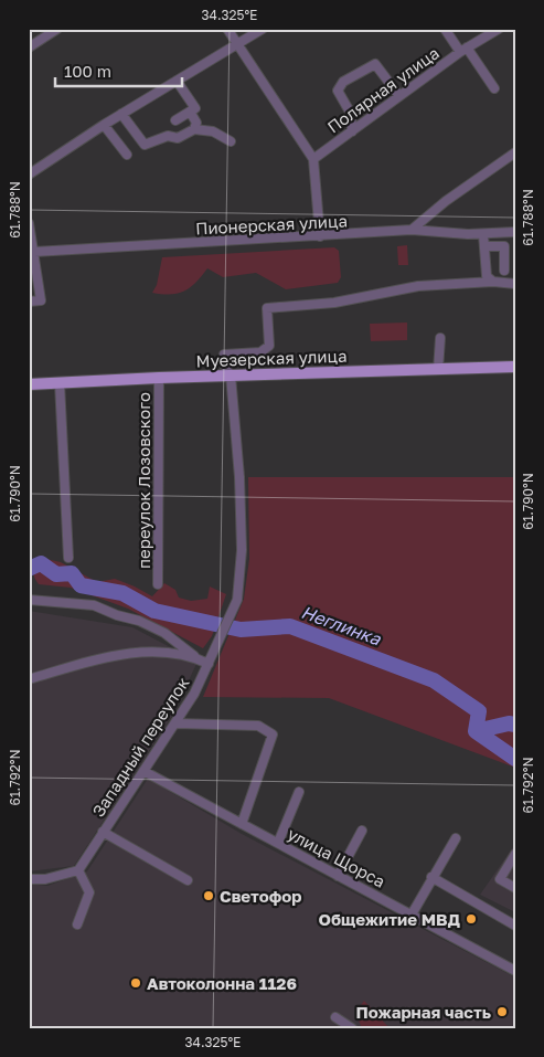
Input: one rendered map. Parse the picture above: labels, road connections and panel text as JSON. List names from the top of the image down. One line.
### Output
{"streets":{"main road":["Муезерская улица"],"street":["Полярная улица","Пионерская улица","переулок Лозовского","Западный переулок","улица Щорса"]},"crossings":[["Муезерская улица","переулок Лозовского"],["Муезерская улица","Западный переулок"],["Западный переулок","улица Щорса"]],"water":["Неглинка"],"places":["Светофор","Общежитие МВД","Автоколонна 1126","Пожарная часть"],"scale_bar":"100 m","coordinates":["34.325°E","61.788°N","61.790°N","61.792°N"]}
